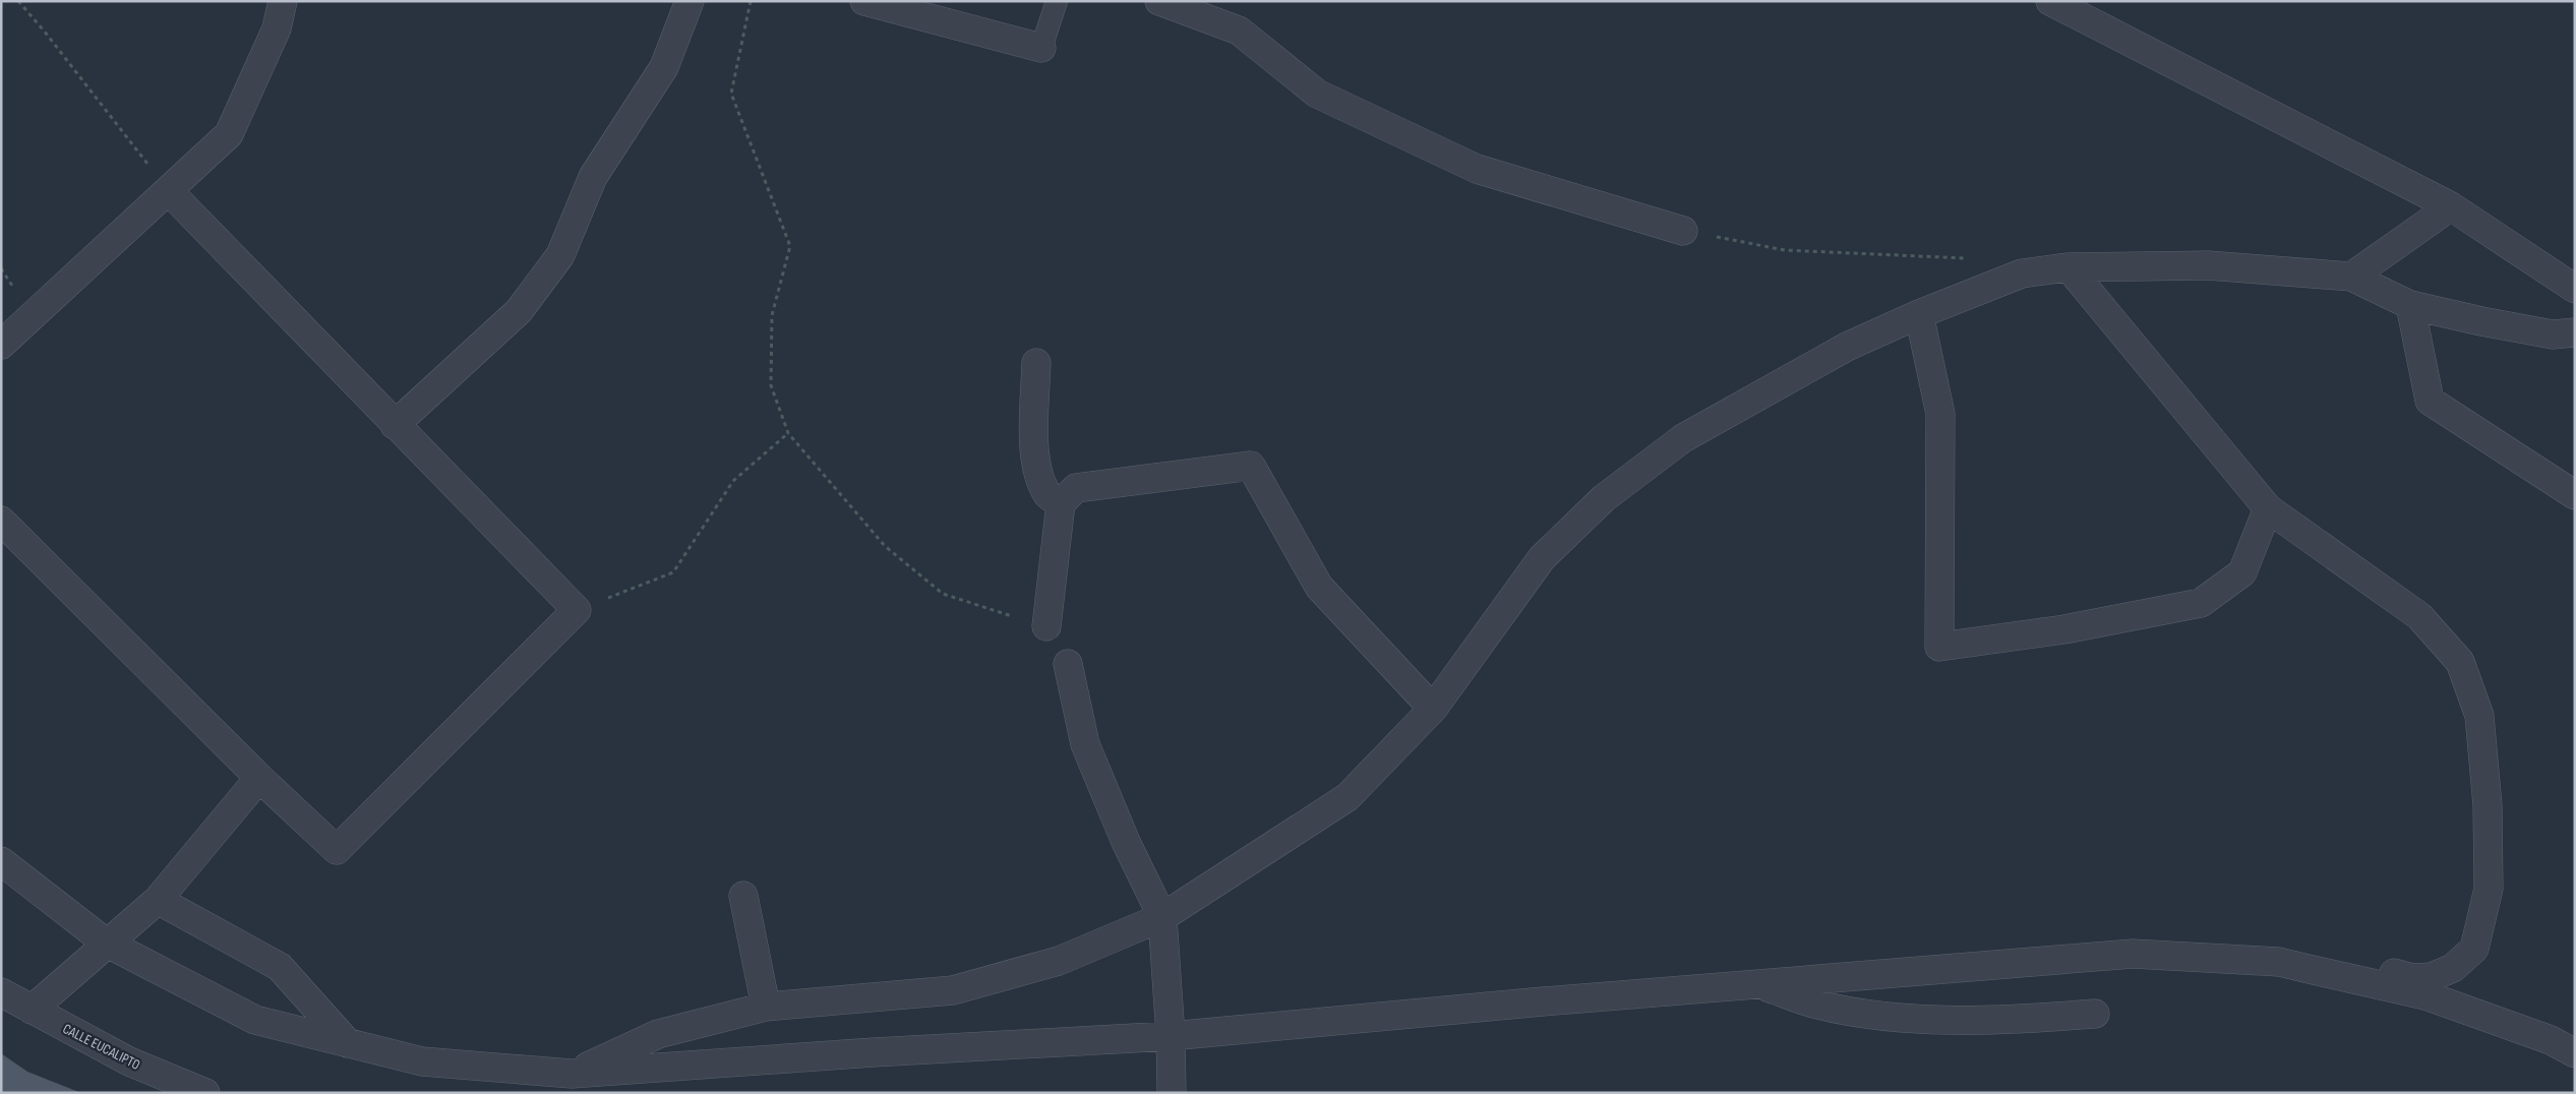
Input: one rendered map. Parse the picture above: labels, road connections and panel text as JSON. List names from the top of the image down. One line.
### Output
{"streets":{"street":["CALLE EUCALIPTO"]}}
